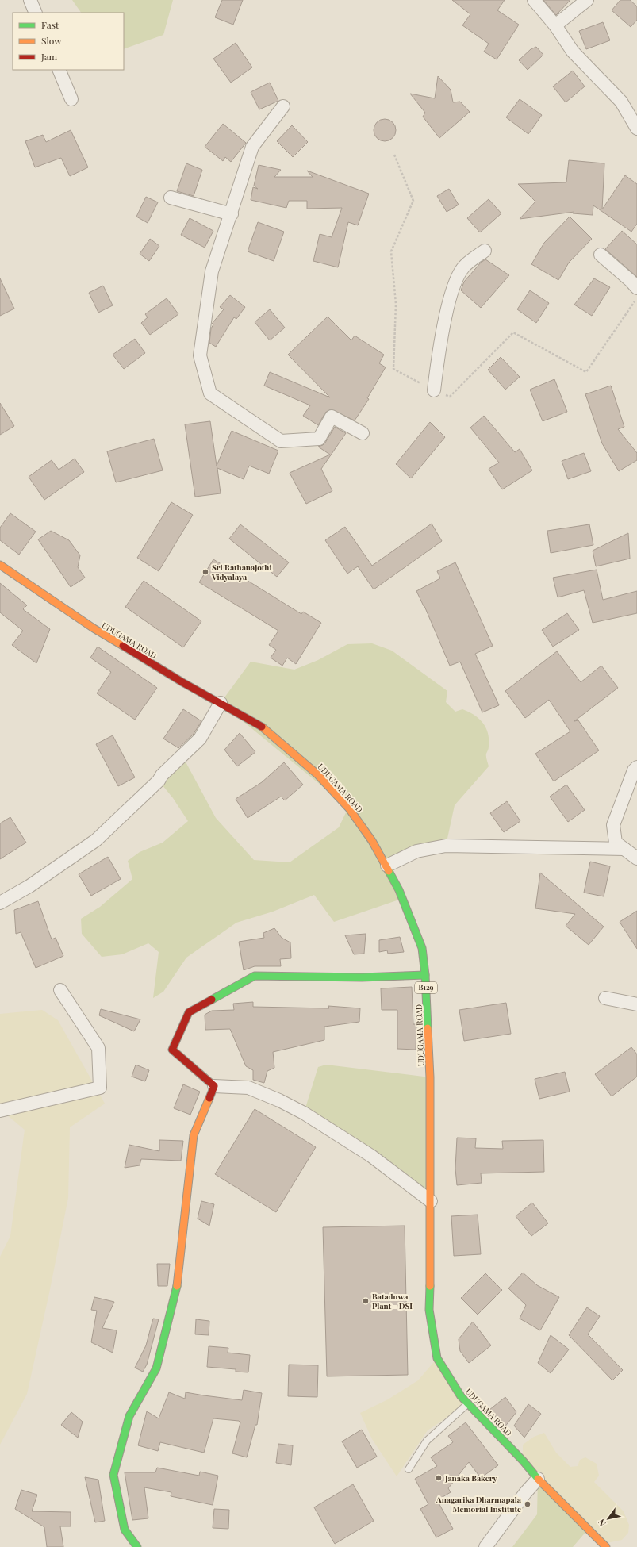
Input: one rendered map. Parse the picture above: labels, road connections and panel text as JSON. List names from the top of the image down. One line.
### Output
{"streets":{"main road":["UDUGAMA ROAD","B129"]},"places":["Sri Rathanajothi Vidyalaya","Bataduwa Plant - DSI","Janaka Bakery","Anagarika Dharmapala Memorial Institute"],"legend":["Fast","Slow","Jam"],"north":"bottom left"}
